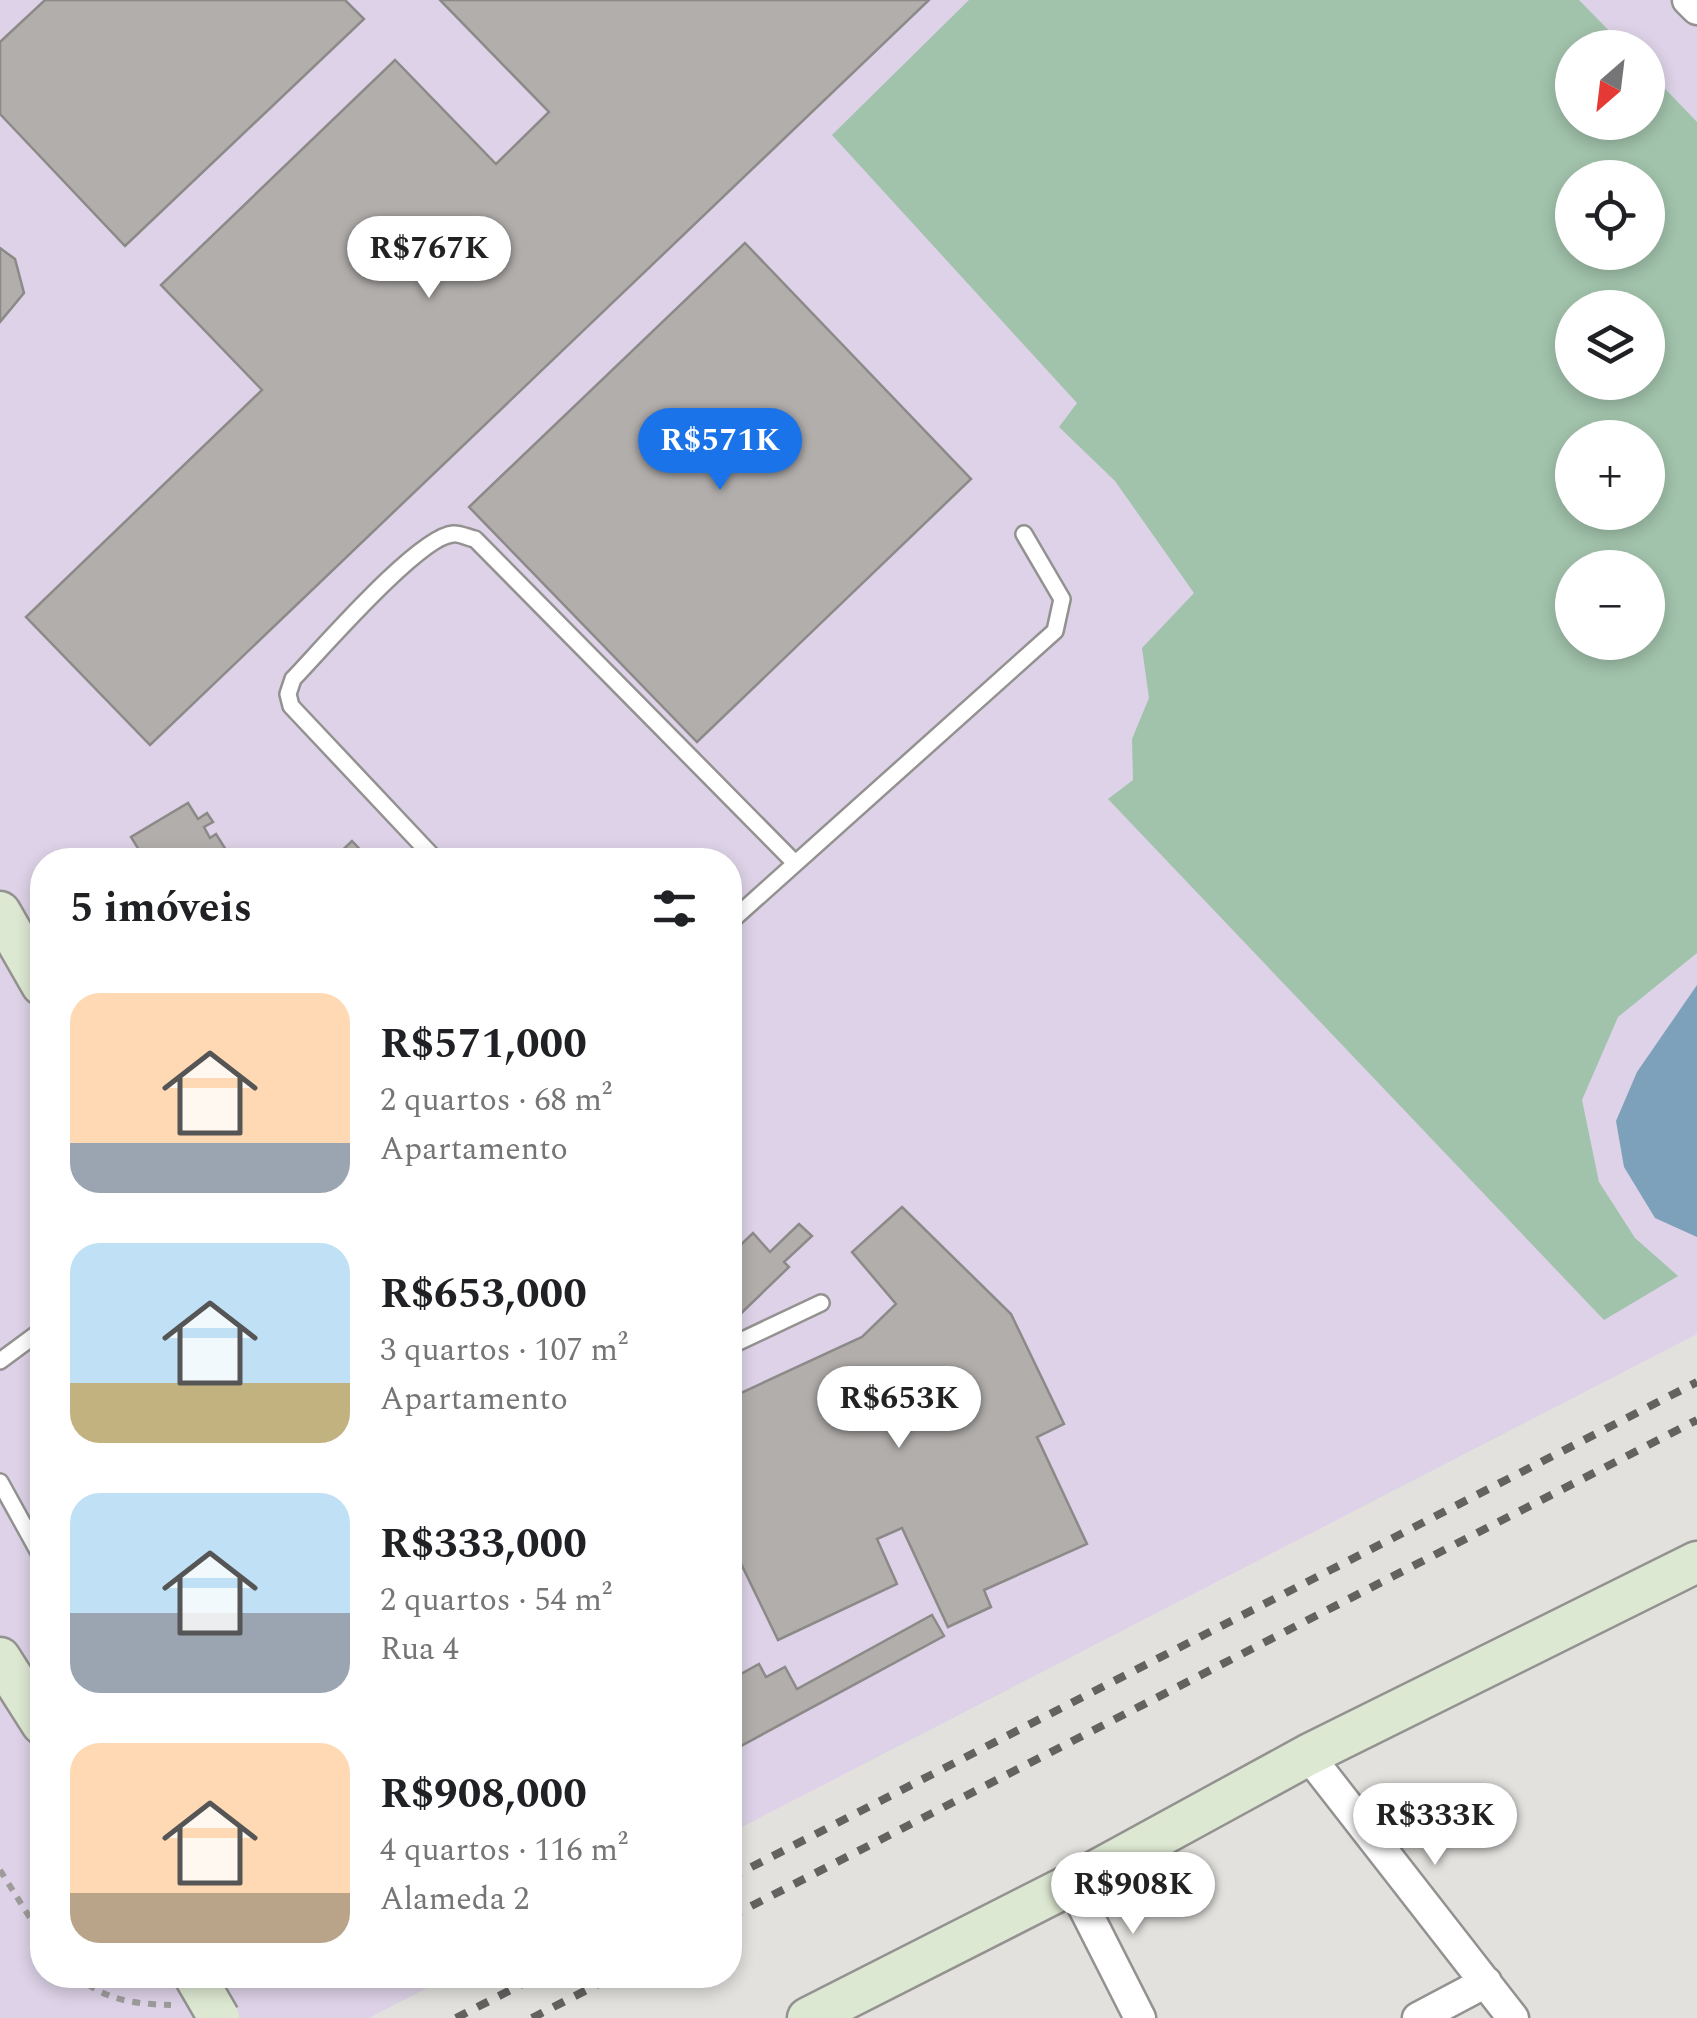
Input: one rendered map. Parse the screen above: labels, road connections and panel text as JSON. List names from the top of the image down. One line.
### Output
{"north":"bottom left","page":{"map_buttons":["+","−"],"price":["R$767K","R$571K","R$653K","R$333K","R$908K"],"heading":"5 imóveis","list":[{"name":"R$571,000","note":"2 quartos · 68 m² · Apartamento"},{"name":"R$653,000","note":"3 quartos · 107 m² · Apartamento"},{"name":"R$333,000","note":"2 quartos · 54 m² · Rua 4"},{"name":"R$908,000","note":"4 quartos · 116 m² · Alameda 2"}]}}
